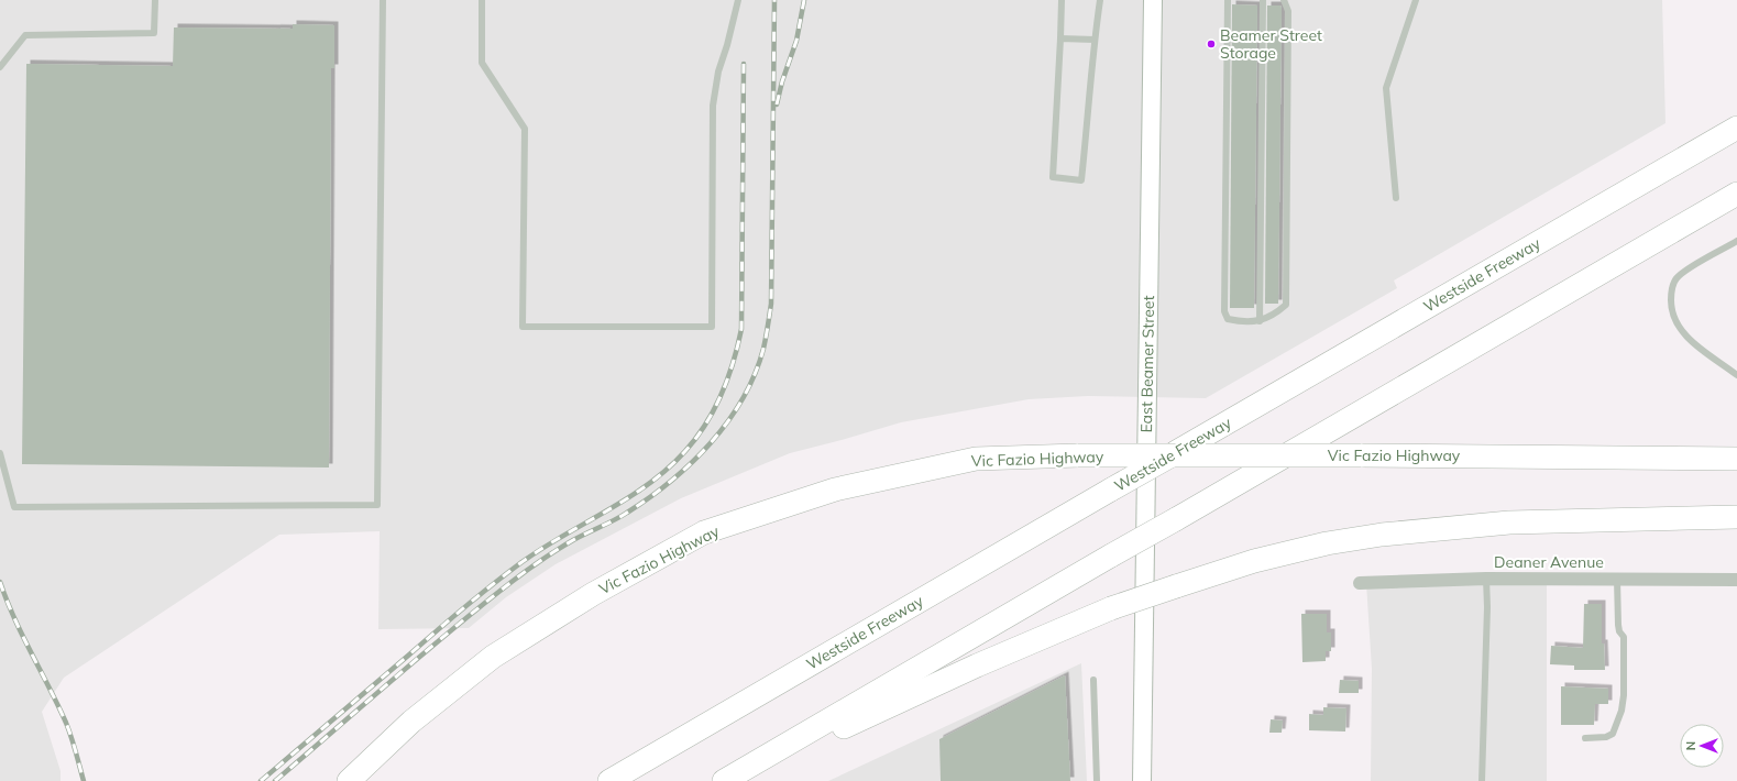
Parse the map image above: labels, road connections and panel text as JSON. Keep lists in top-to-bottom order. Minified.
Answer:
{"streets":{"highway":["Westside Freeway","Vic Fazio Highway"],"street":["East Beamer Street","Deaner Avenue"]},"places":["Beamer Street Storage"],"north":"left"}
